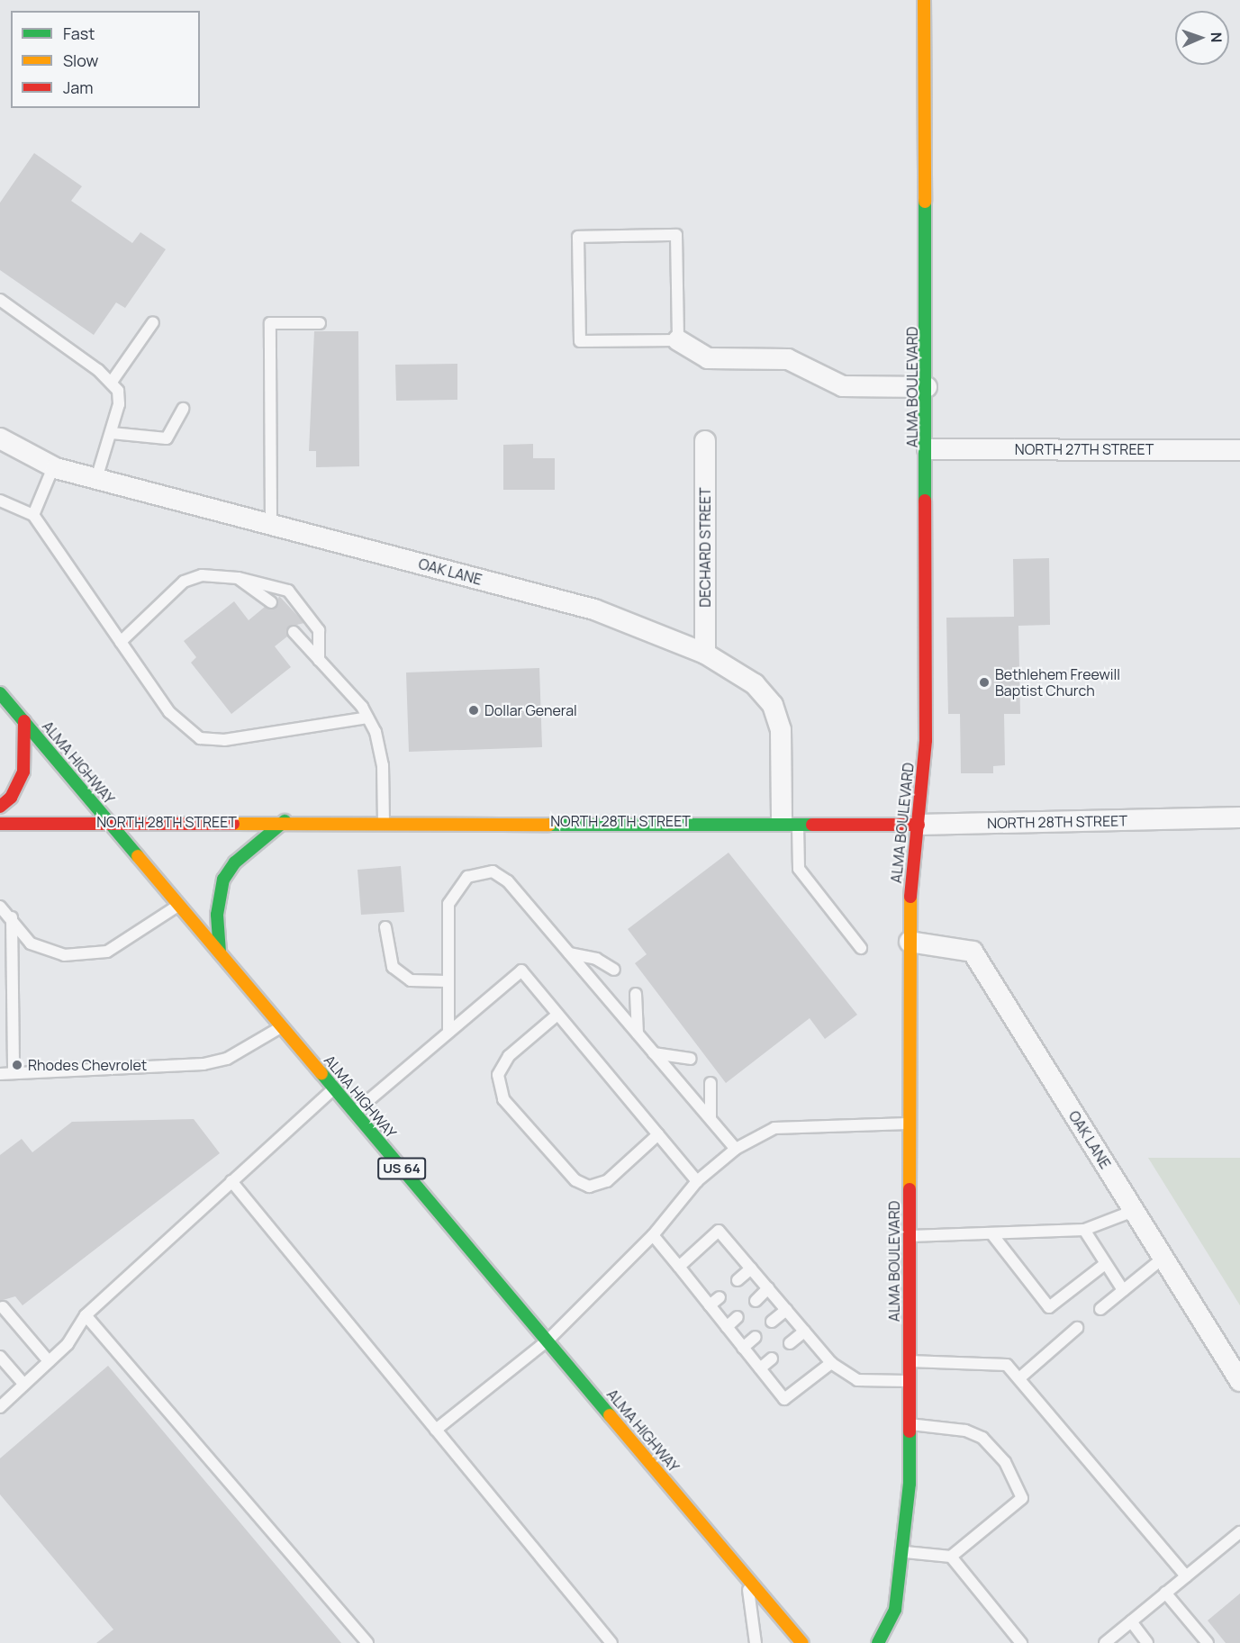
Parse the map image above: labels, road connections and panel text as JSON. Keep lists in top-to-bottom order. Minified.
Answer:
{"streets":{"street":["ALMA BOULEVARD","NORTH 27TH STREET","DECHARD STREET","OAK LANE","ALMA HIGHWAY","NORTH 28TH STREET","US 64"]},"crossings":[["ALMA BOULEVARD","NORTH 27TH STREET"],["ALMA BOULEVARD","OAK LANE"],["ALMA BOULEVARD","NORTH 28TH STREET"],["DECHARD STREET","OAK LANE"],["OAK LANE","NORTH 28TH STREET"],["ALMA HIGHWAY","NORTH 28TH STREET"]],"places":["Bethlehem Freewill Baptist Church","Dollar General","Rhodes Chevrolet"],"legend":["Fast","Slow","Jam"],"north":"right"}
